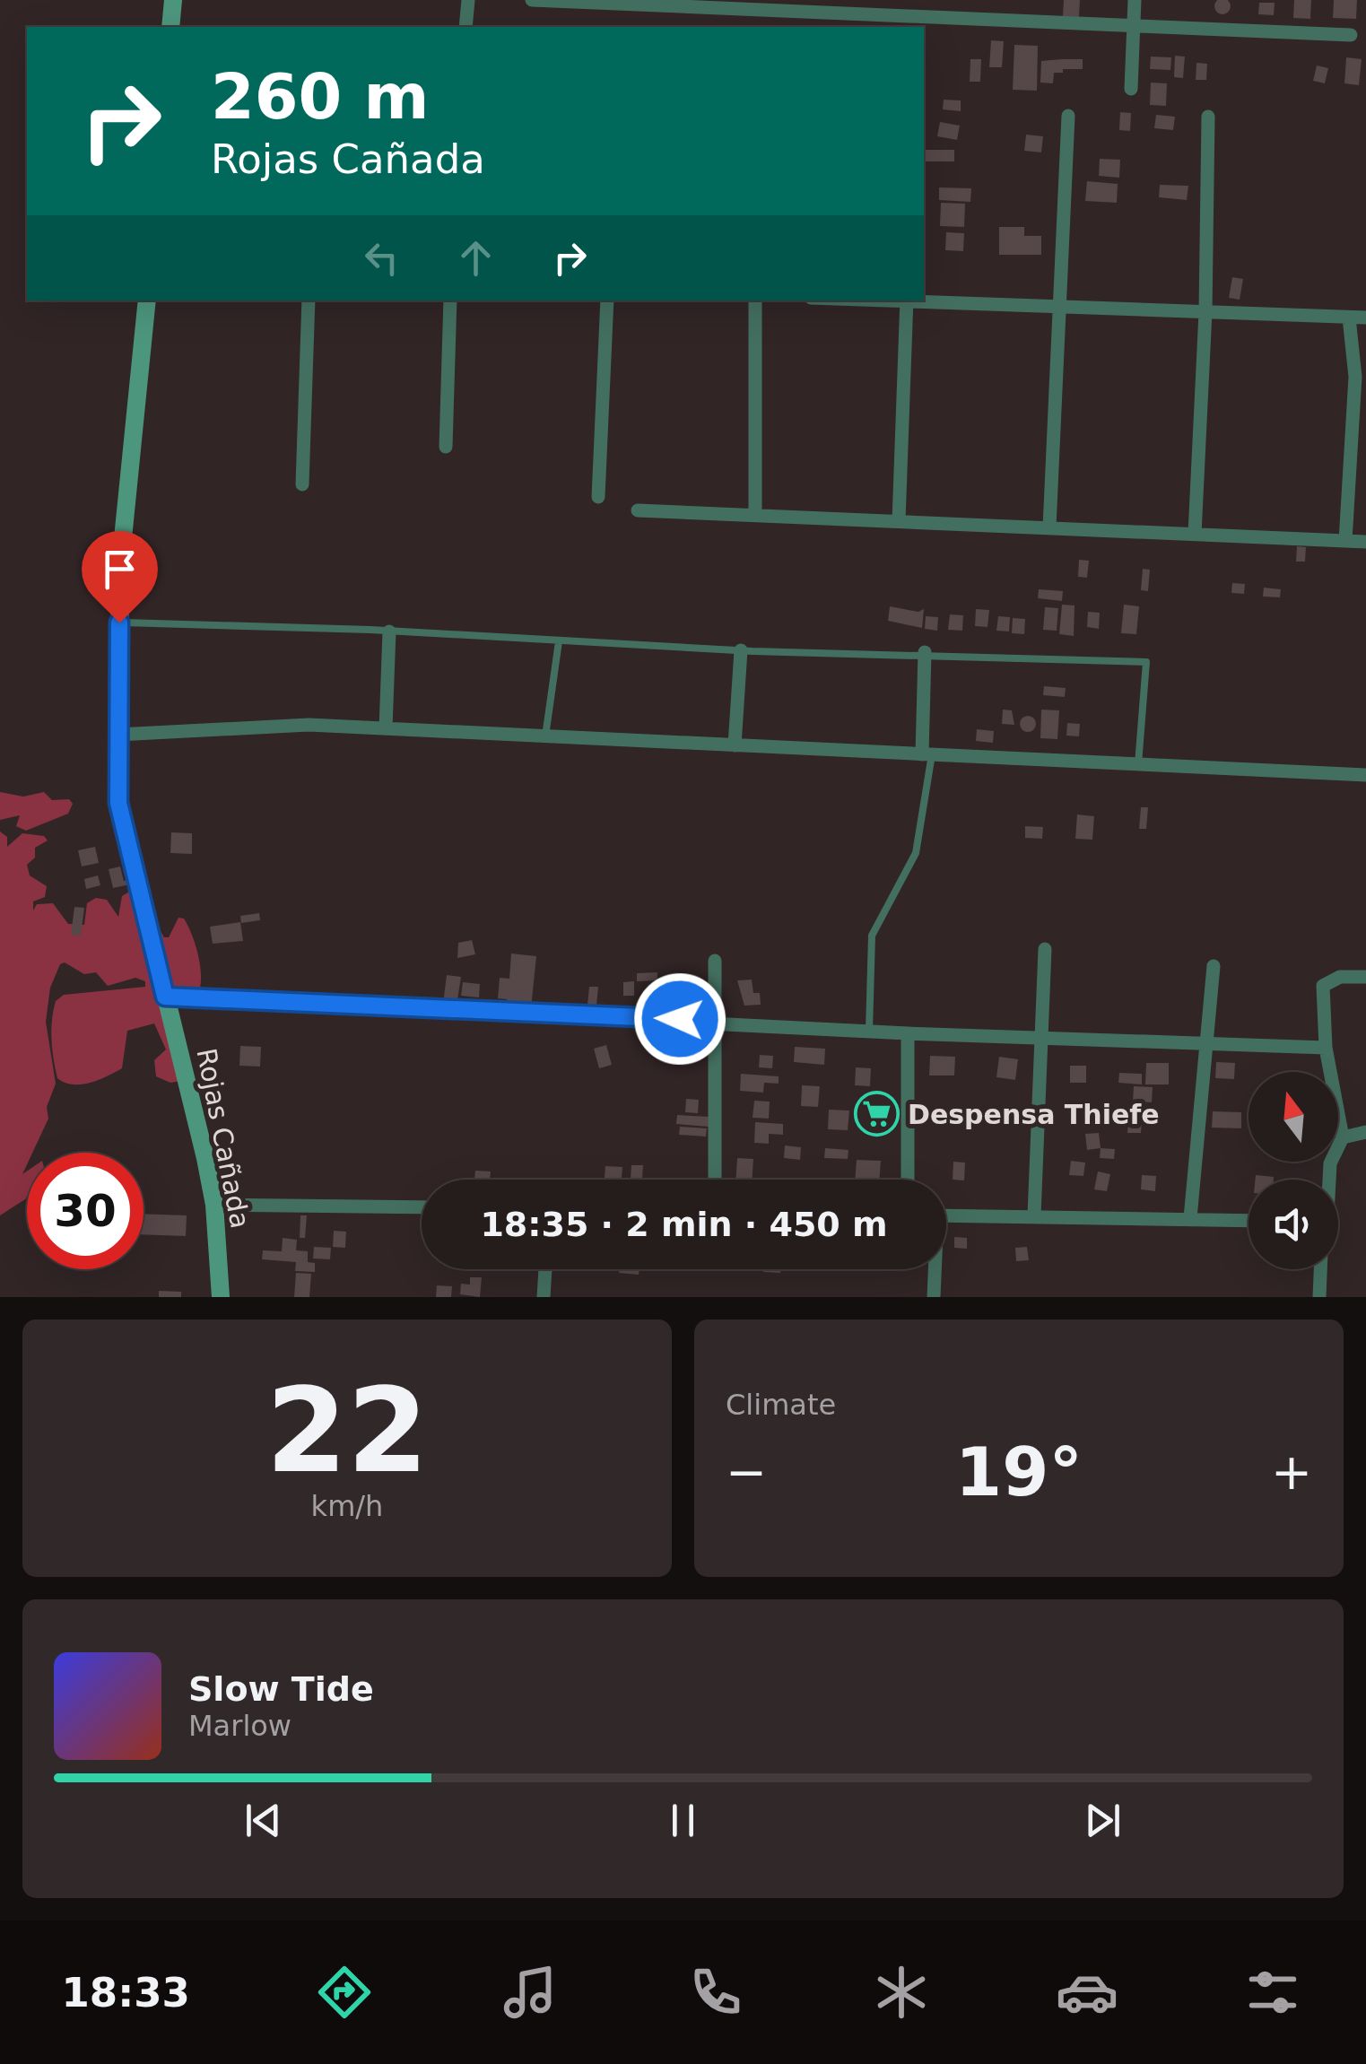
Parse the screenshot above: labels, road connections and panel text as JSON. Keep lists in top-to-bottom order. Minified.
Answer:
{"streets":{"main road":["Rojas Cañada"]},"places":{"supermarket":["Despensa Thiefe"]},"north":"top","page":{"turn":["260 m","Rojas Cañada"],"limit":"30","trip":"18:35 · 2 min · 450 m","tile":[["22","km/h"],"Climate"],"heat":["−","19°","+"],"song":["Slow Tide","Marlow"],"tabs":"18:33"}}
